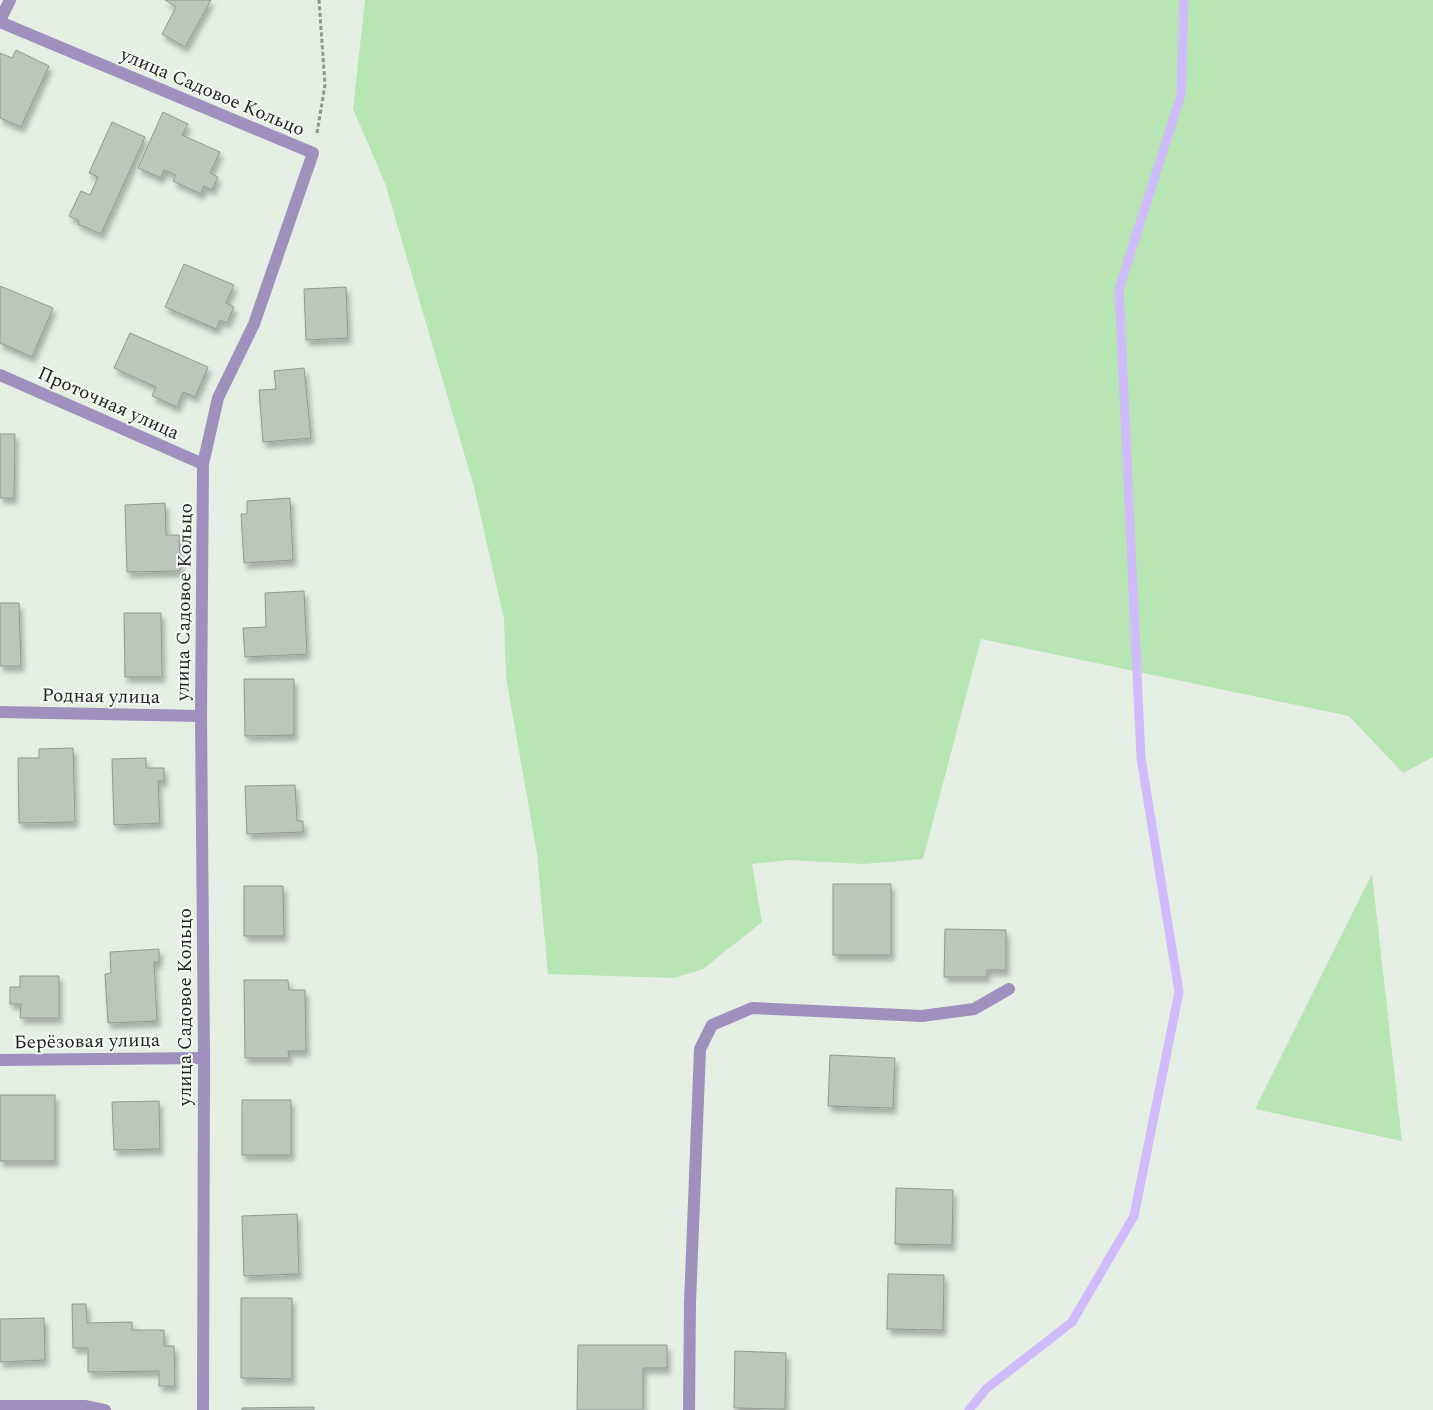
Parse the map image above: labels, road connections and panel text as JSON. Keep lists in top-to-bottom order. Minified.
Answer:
{"streets":{"street":["улица Садовое Кольцо","Проточная улица","Родная улица","Берёзовая улица"]},"crossings":[["улица Садовое Кольцо","Проточная улица"],["улица Садовое Кольцо","Родная улица"],["улица Садовое Кольцо","Берёзовая улица"]]}
